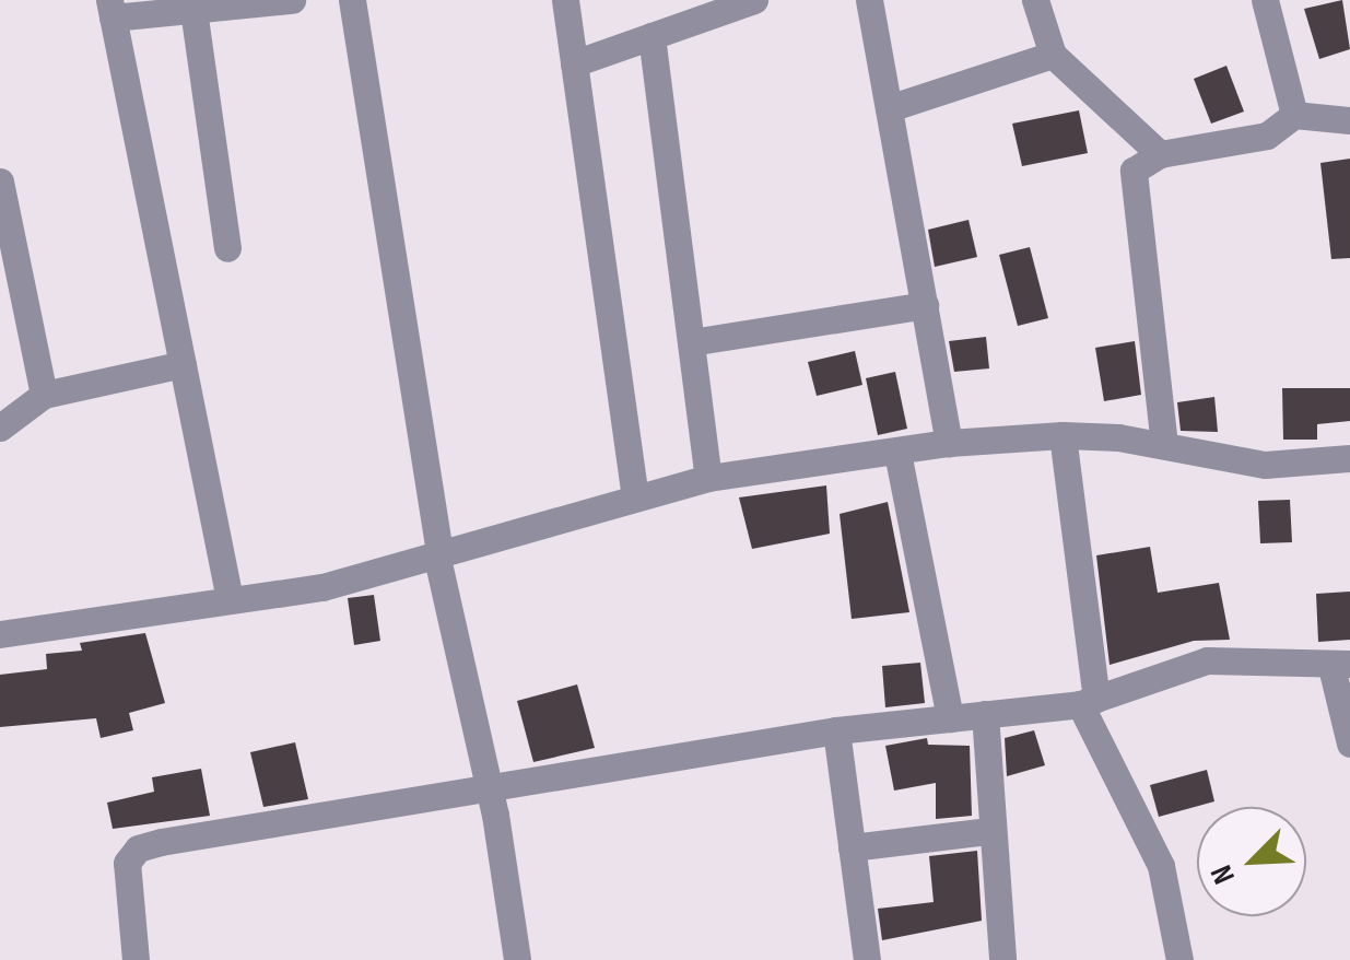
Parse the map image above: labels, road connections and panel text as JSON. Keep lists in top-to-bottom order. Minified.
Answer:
{"north":"bottom left"}
